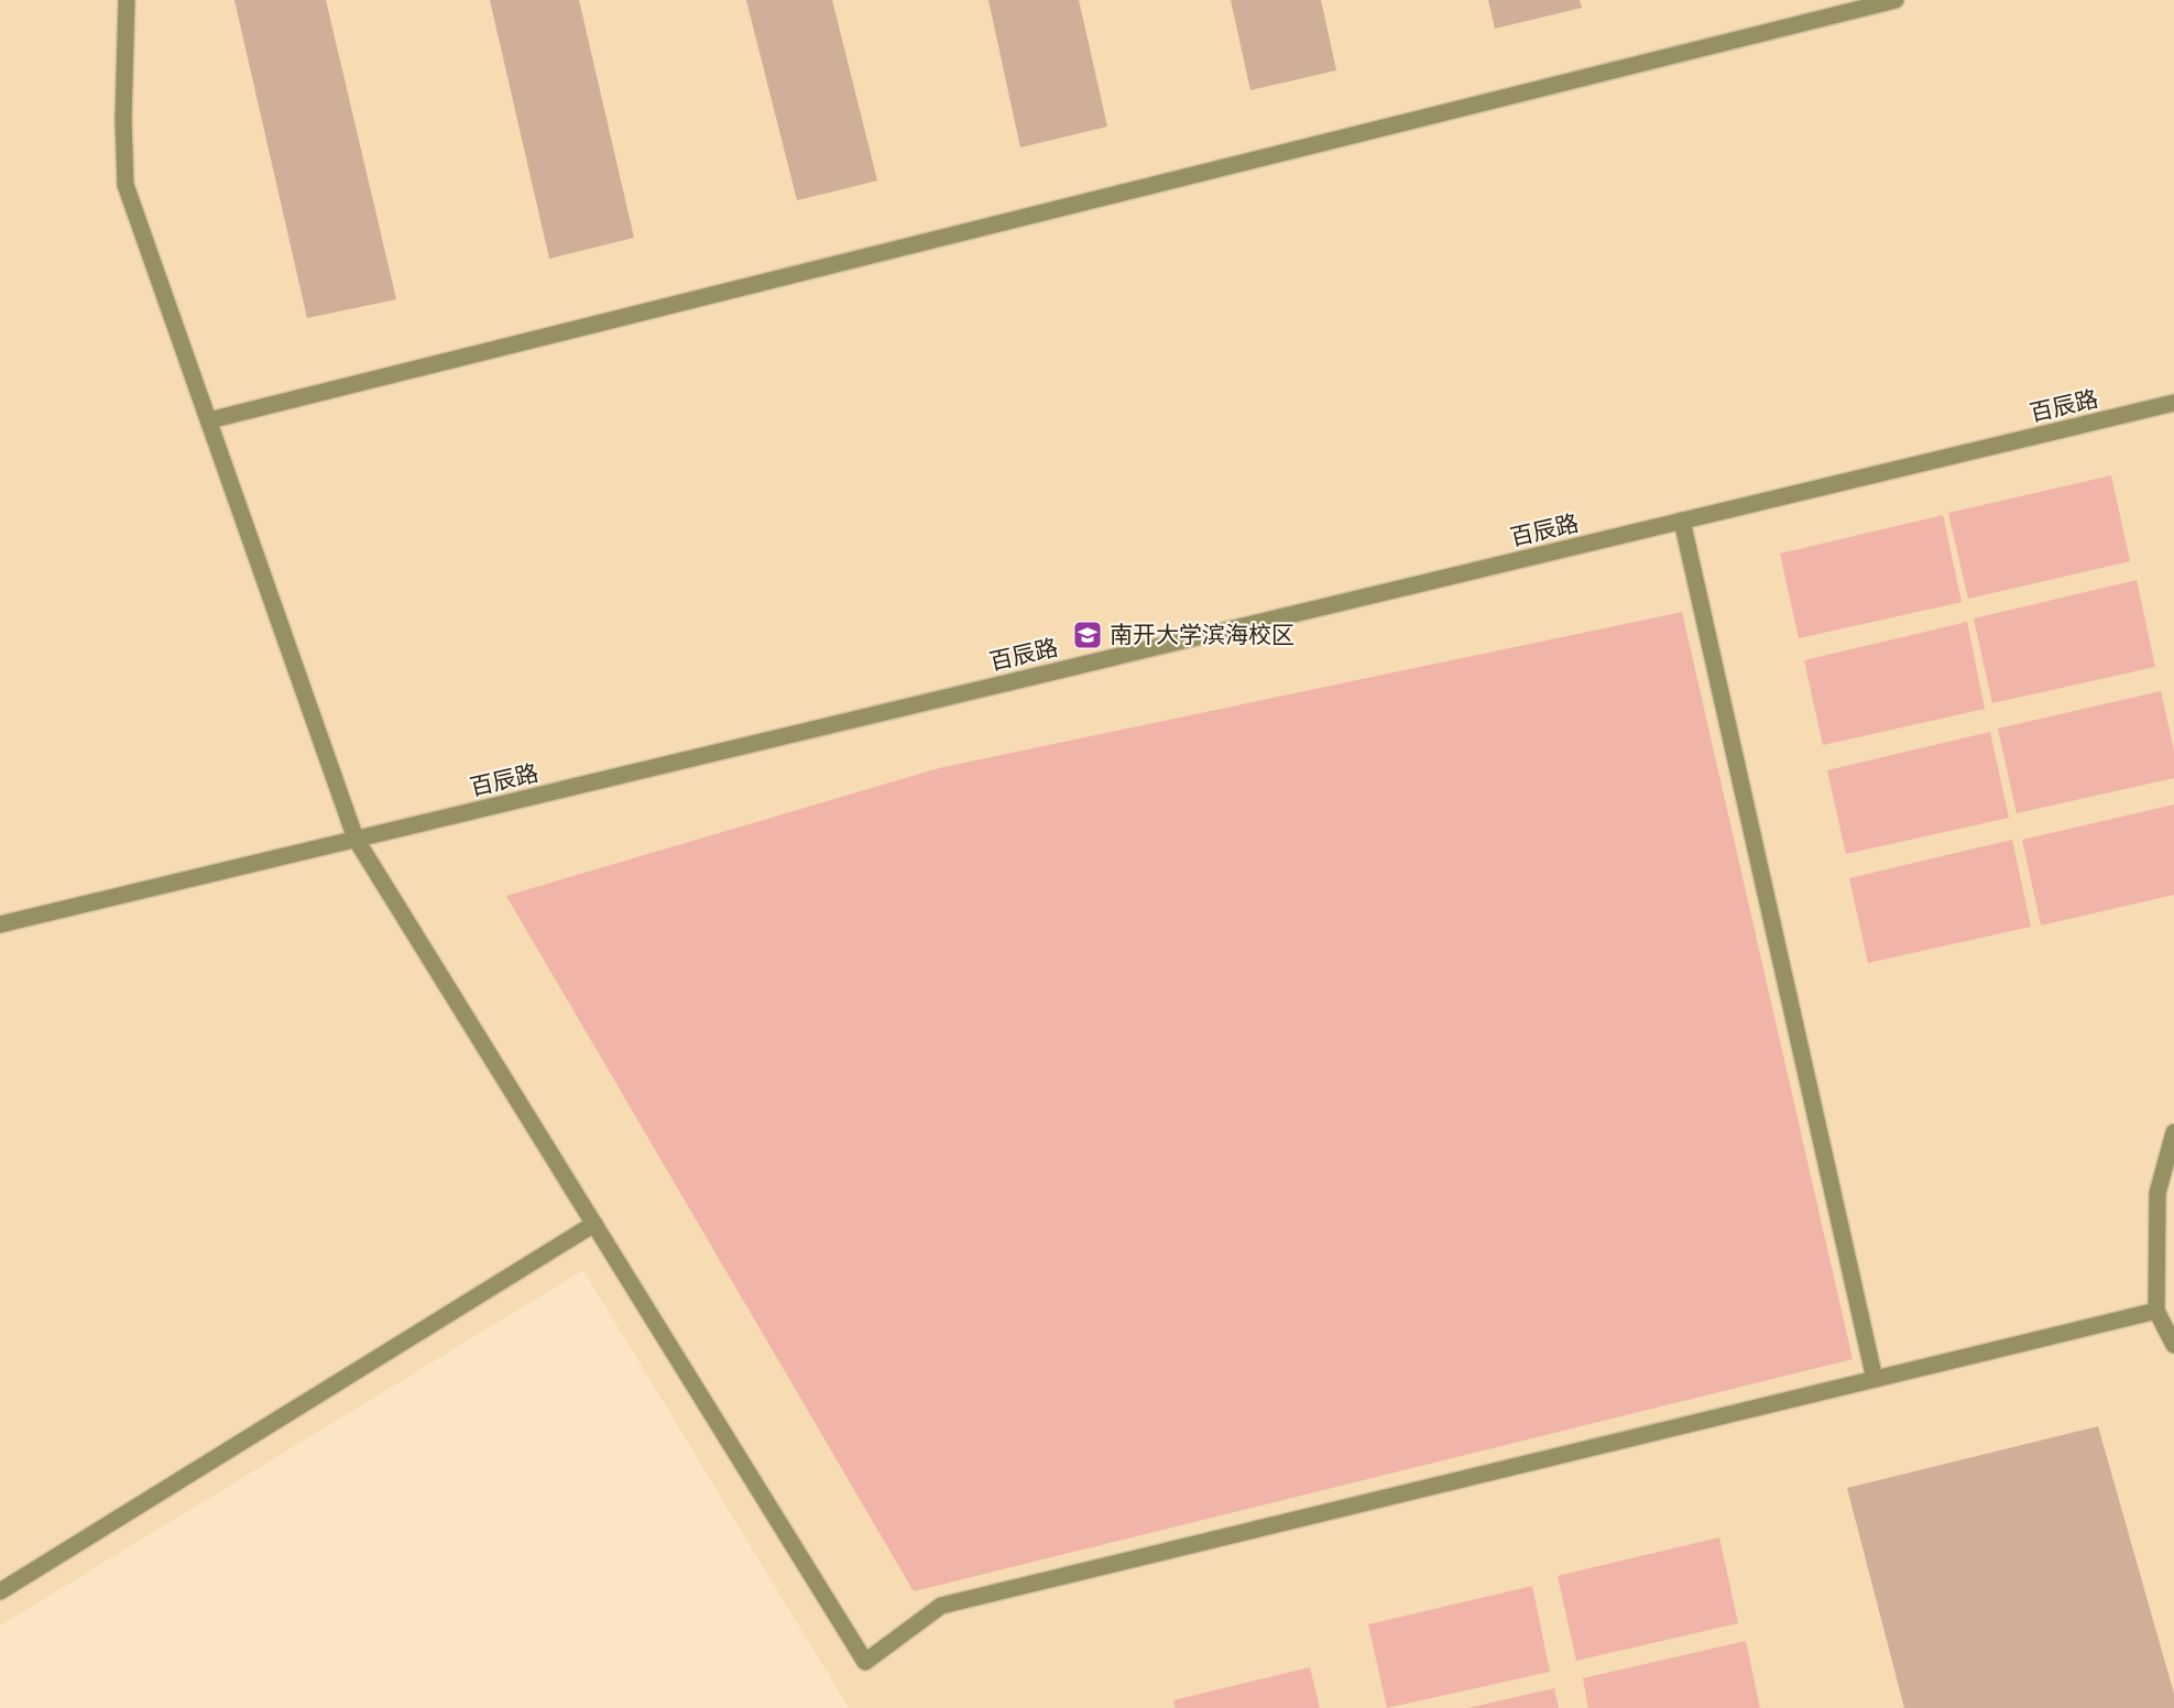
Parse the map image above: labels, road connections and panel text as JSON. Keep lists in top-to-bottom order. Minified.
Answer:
{"streets":{"street":["百辰路"]},"places":{"school or university":["南开大学滨海校区"]}}
